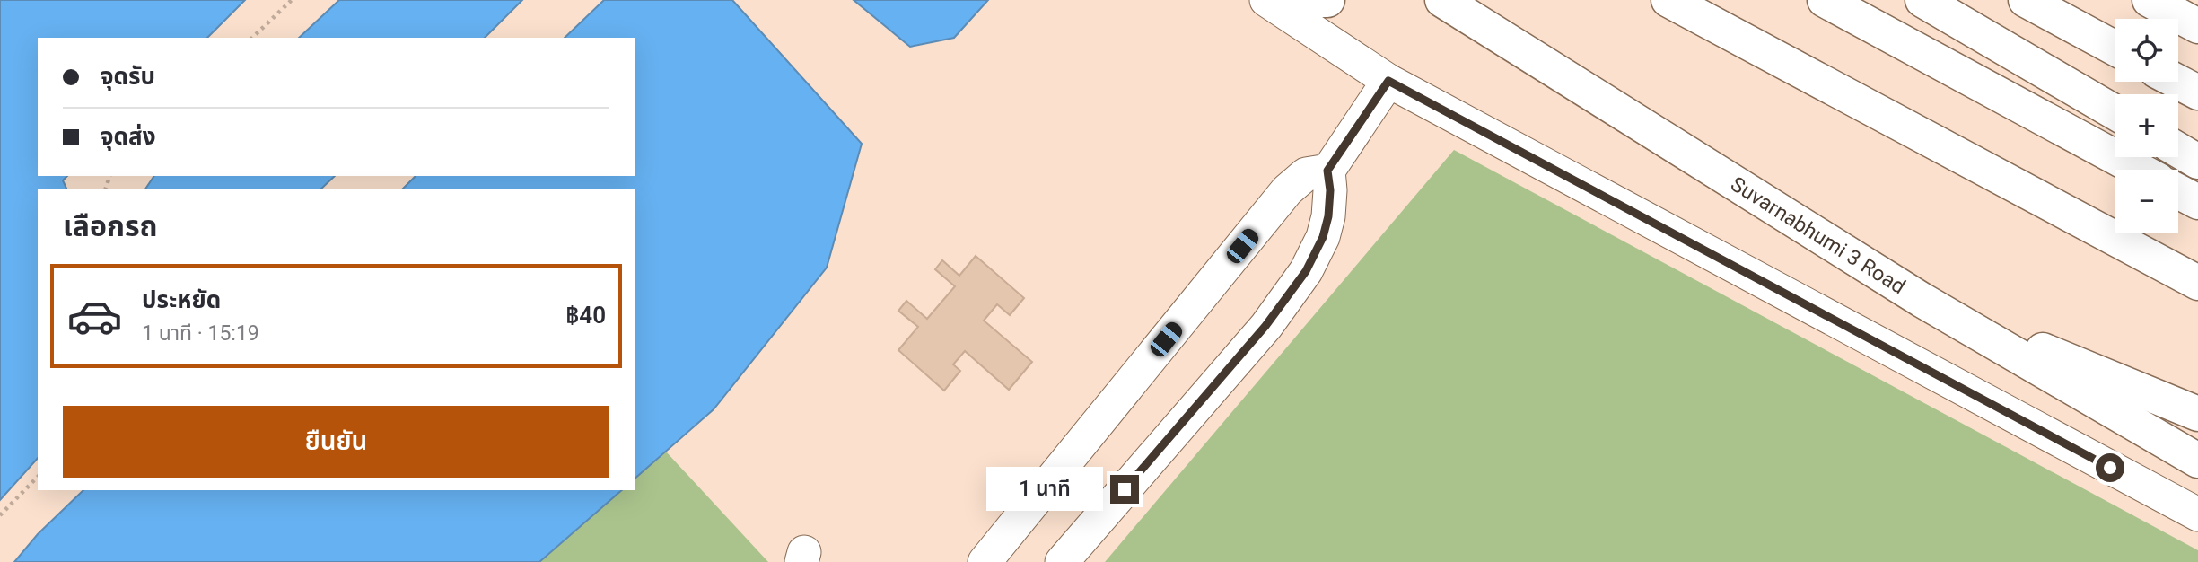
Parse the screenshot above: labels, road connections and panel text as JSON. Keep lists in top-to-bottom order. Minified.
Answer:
{"streets":{"main road":["Suvarnabhumi 3 Road"]},"page":{"map_buttons":["+","−"],"banner":["จุดรับ","จุดส่ง"],"heading":"เลือกรถ","list":[{"name":"ประหยัด","note":"1 นาที · 15:19","value":"฿40"}],"buttons":"ยืนยัน","bubble":"1 นาที"}}
